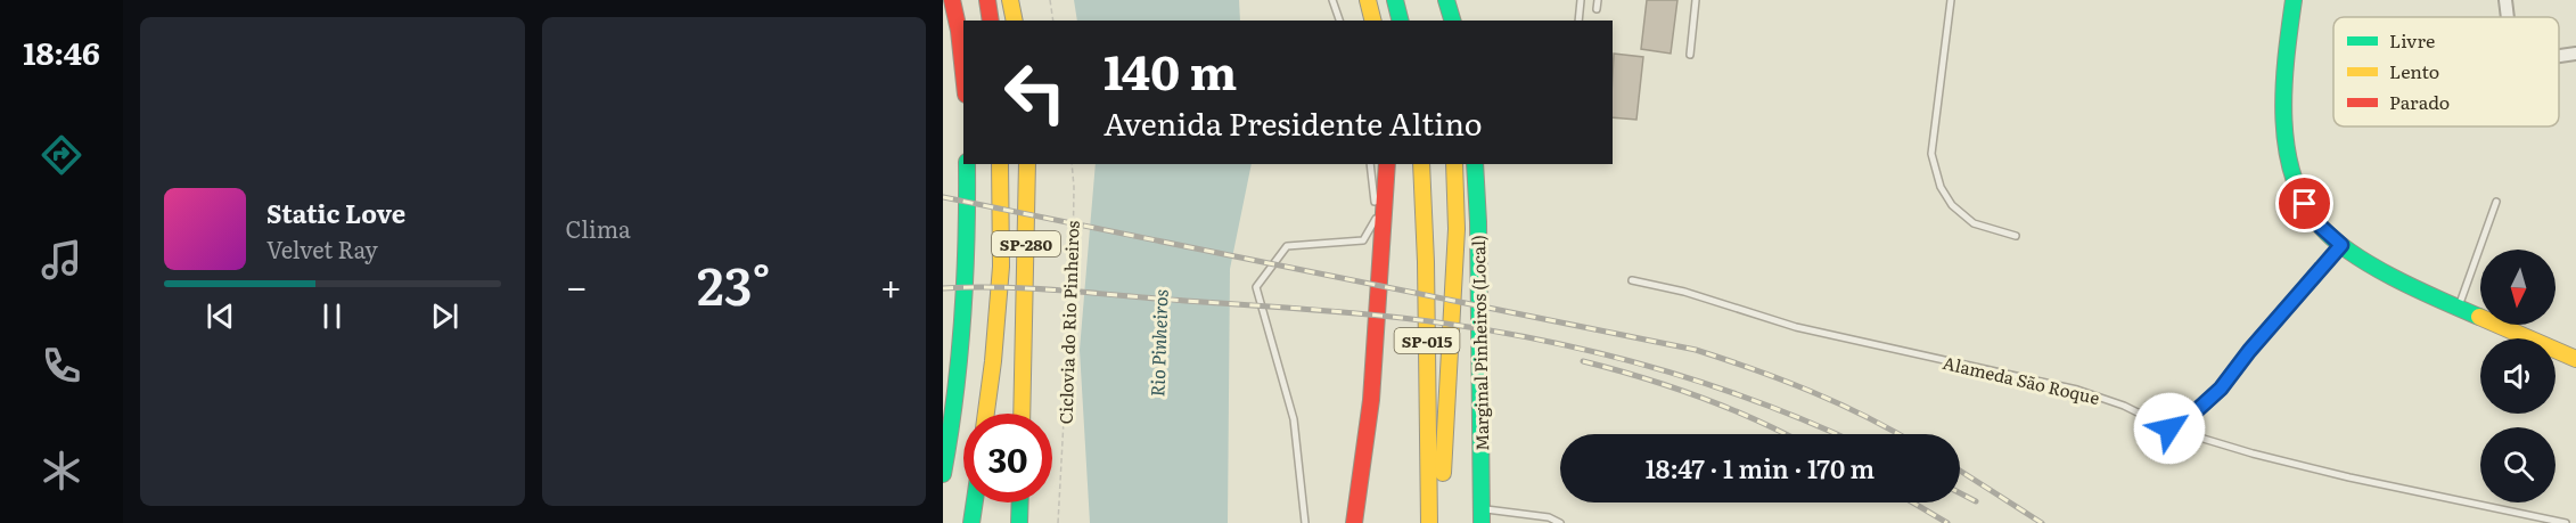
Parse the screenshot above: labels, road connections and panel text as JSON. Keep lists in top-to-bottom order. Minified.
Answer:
{"streets":{"main road":["SP-280","SP-015","Marginal Pinheiros (Local)"],"lane":["Alameda São Roque"],"path":["Ciclovia do Rio Pinheiros"]},"water":["Rio Pinheiros"],"legend":["Livre","Lento","Parado"],"north":"bottom","page":{"tabs":"18:46","tile":"Clima","turn":["140 m","Avenida Presidente Altino"],"song":["Static Love","Velvet Ray"],"heat":["−","23°","+"],"limit":"30","trip":"18:47 · 1 min · 170 m"}}
